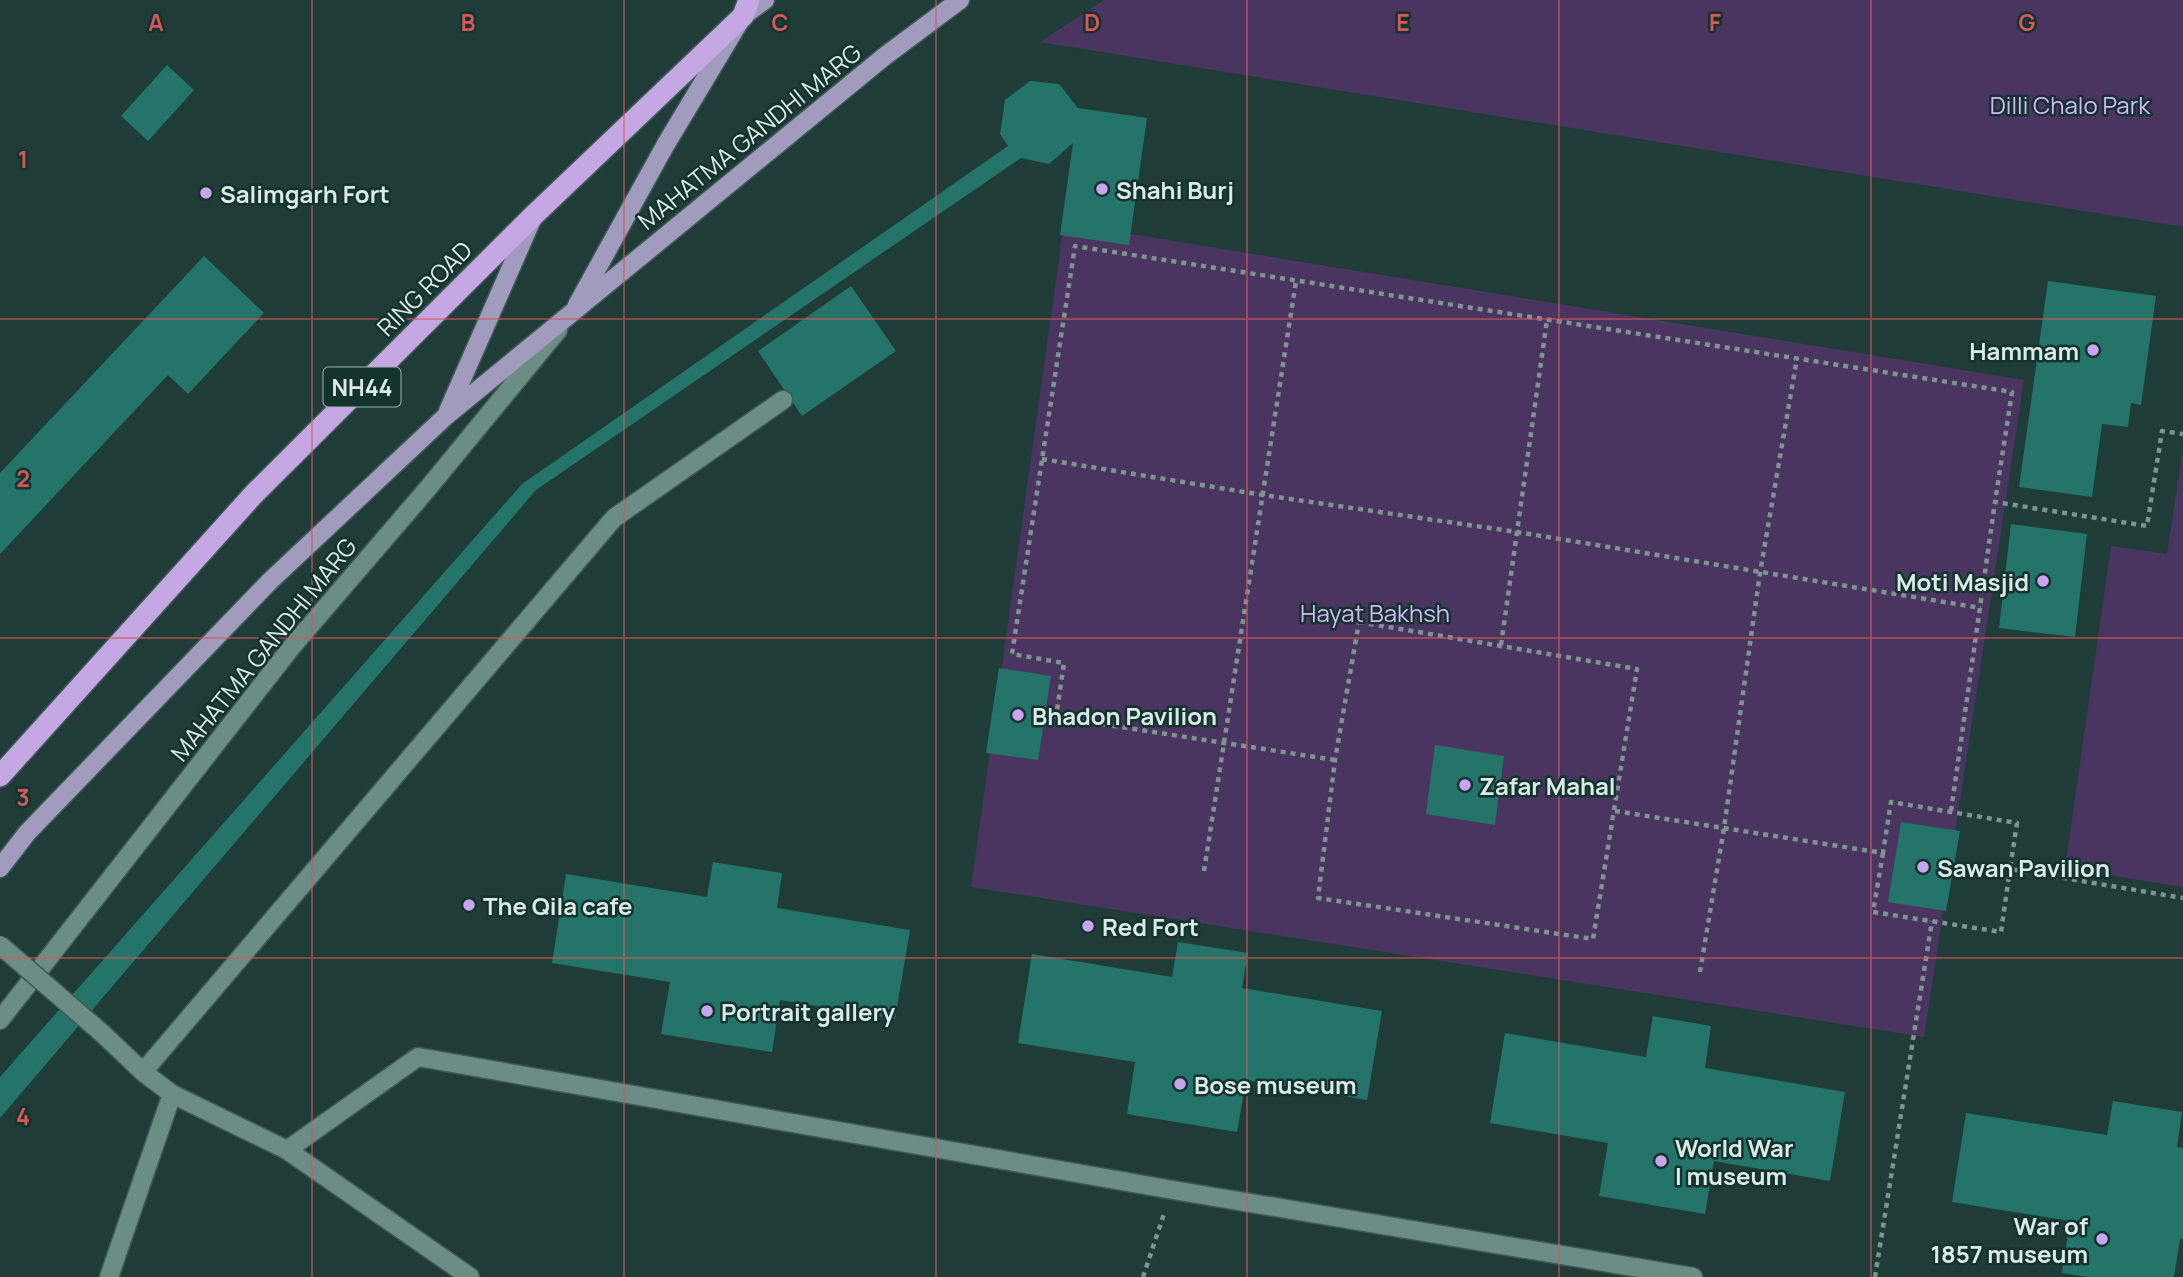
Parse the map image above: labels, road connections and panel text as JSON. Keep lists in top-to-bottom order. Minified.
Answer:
{"streets":{"highway":["RING ROAD","NH44"],"main road":["MAHATMA GANDHI MARG"]},"parks":["Dilli Chalo Park","Hayat Bakhsh"],"places":["Shahi Burj","Salimgarh Fort","Hammam","Moti Masjid","Bhadon Pavilion","Zafar Mahal","Sawan Pavilion","The Qila cafe","Red Fort","Portrait gallery","Bose museum","World War I museum","War of 1857 museum"],"grid":{"columns":["A","B","C","D","E","F","G"],"rows":["1","2","3","4"]}}
